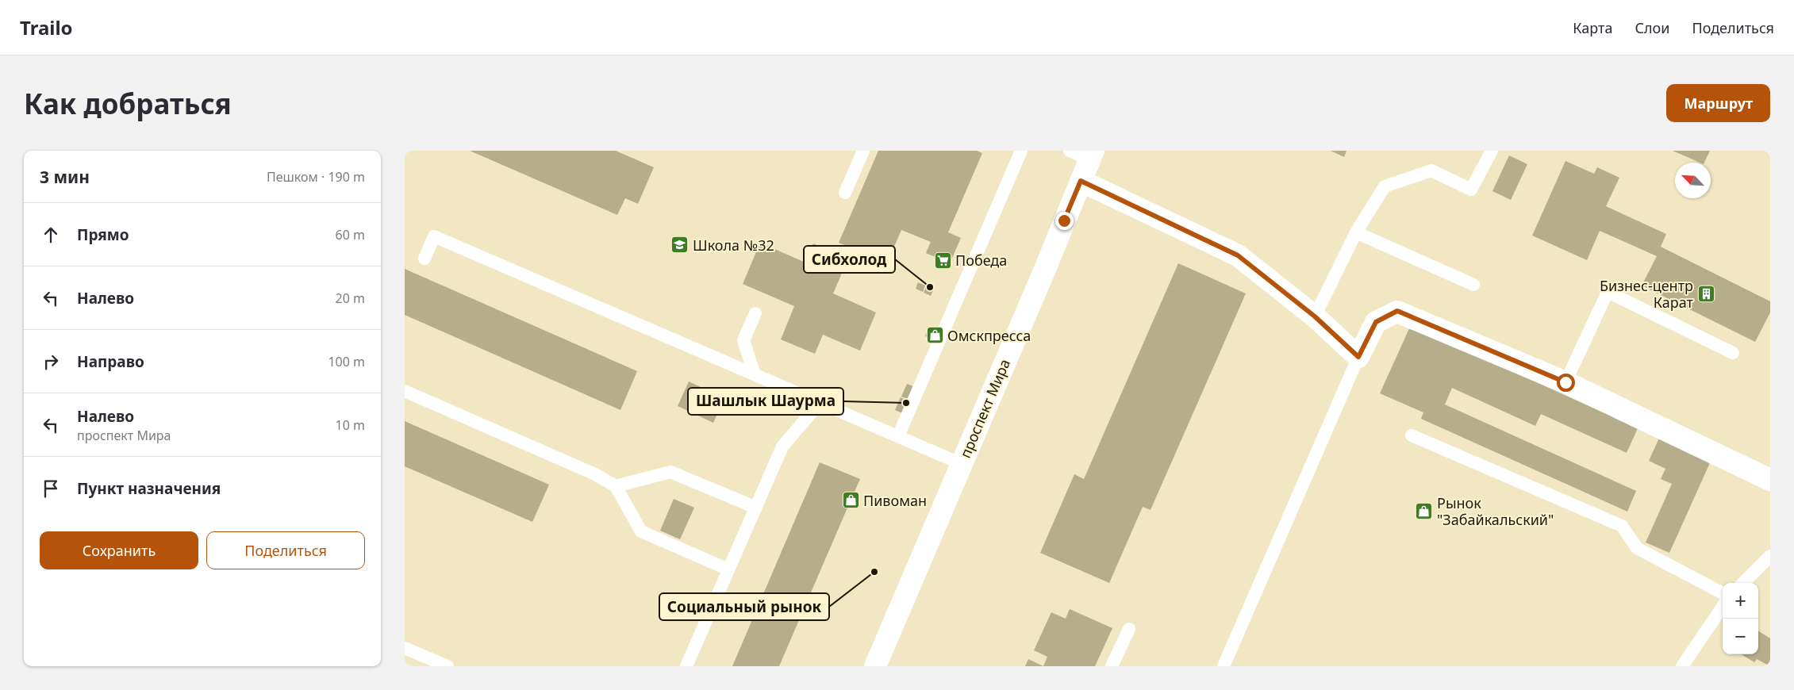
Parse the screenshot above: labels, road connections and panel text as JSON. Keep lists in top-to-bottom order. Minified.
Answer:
{"streets":{"street":["проспект Мира"]},"places":{"school or university":["Школа №32"],"supermarket":["Победа"],"other":["Сибхолод","Шашлык Шаурма","Социальный рынок"],"building":["Бизнес-центр Карат"],"shop":["Омскпресса","Пивоман","Рынок \"Забайкальский\""]},"north":"top left","page":{"header":"Trailo","nav":["Карта","Слои","Поделиться"],"buttons":["Маршрут",["Сохранить","Поделиться"]],"title":"Как добраться","heading":["3 мин","Пешком · 190 m"],"list":[["Прямо","60 m"],["Налево","20 m"],["Направо","100 m"],["Налево","проспект Мира","10 m"],"Пункт назначения"],"map_buttons":["+","−"]}}
